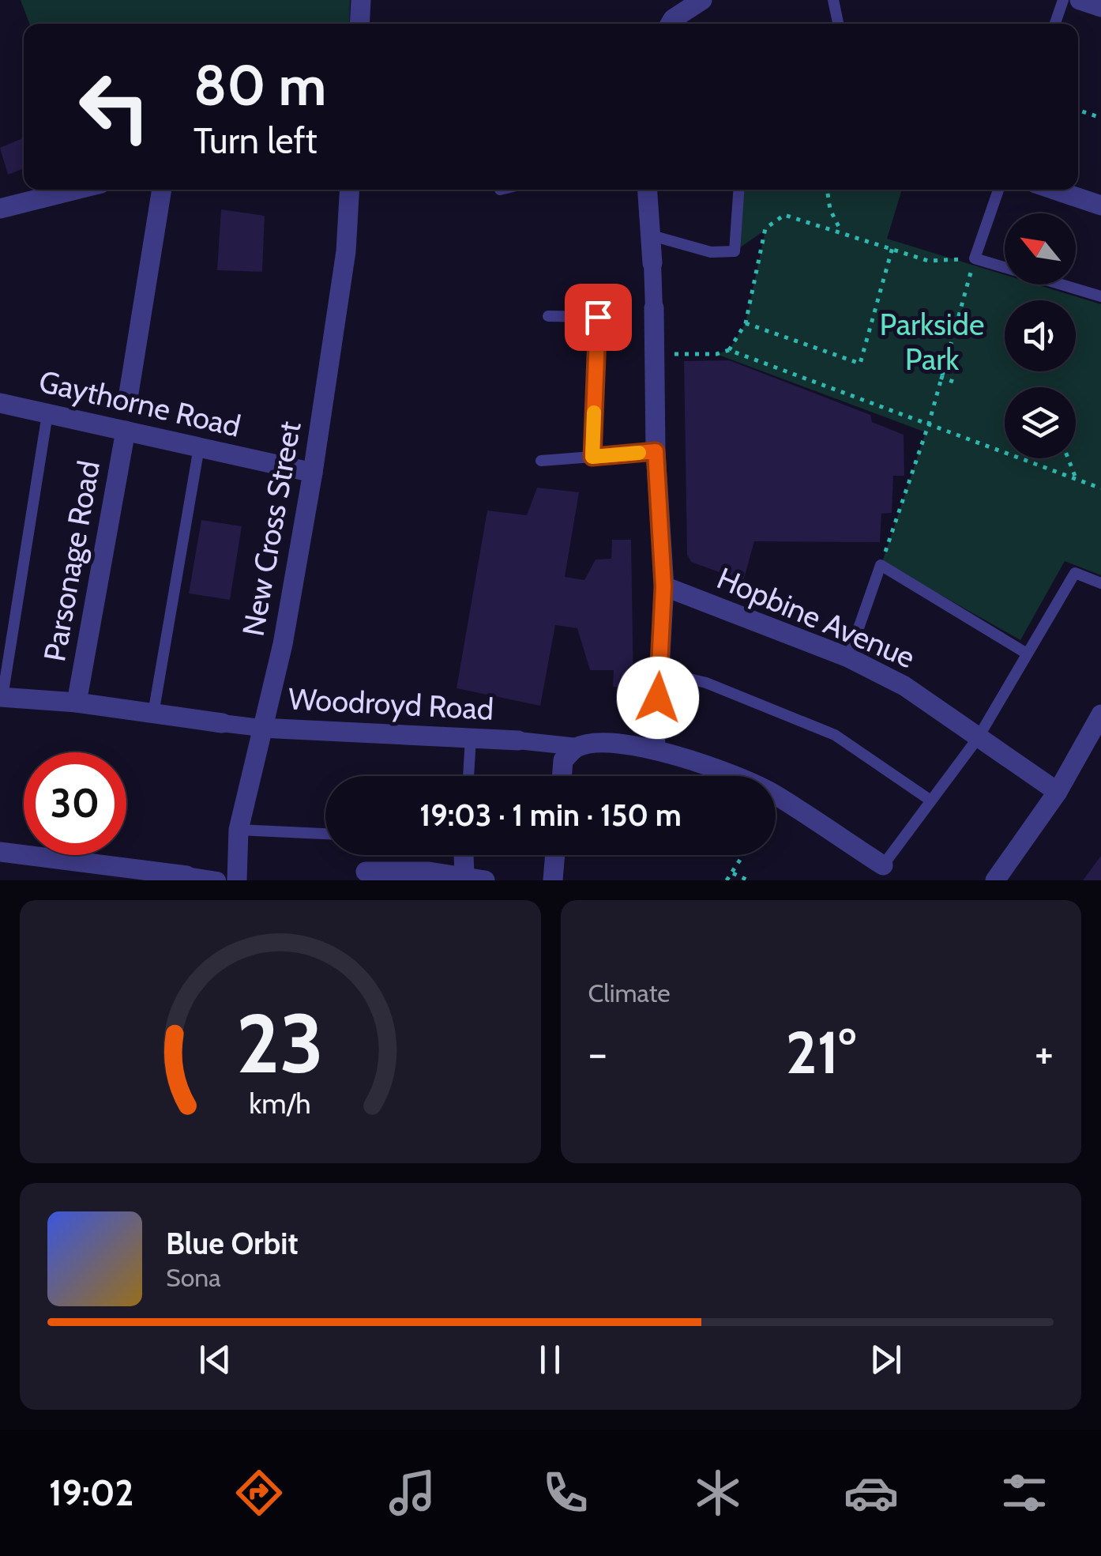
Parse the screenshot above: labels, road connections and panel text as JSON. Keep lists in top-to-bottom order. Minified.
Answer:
{"streets":{"street":["Gaythorne Road","New Cross Street","Parsonage Road","Hopbine Avenue","Woodroyd Road"]},"crossings":[["Gaythorne Road","New Cross Street"],["Gaythorne Road","Parsonage Road"],["New Cross Street","Woodroyd Road"]],"parks":["Parkside Park"],"north":"top left","page":{"turn":["80 m","Turn left"],"limit":"30","trip":"19:03 · 1 min · 150 m","tile":"Climate","heat":["−","21°","+"],"song":["Blue Orbit","Sona"],"tabs":"19:02","gauge":["23","km/h"]}}
